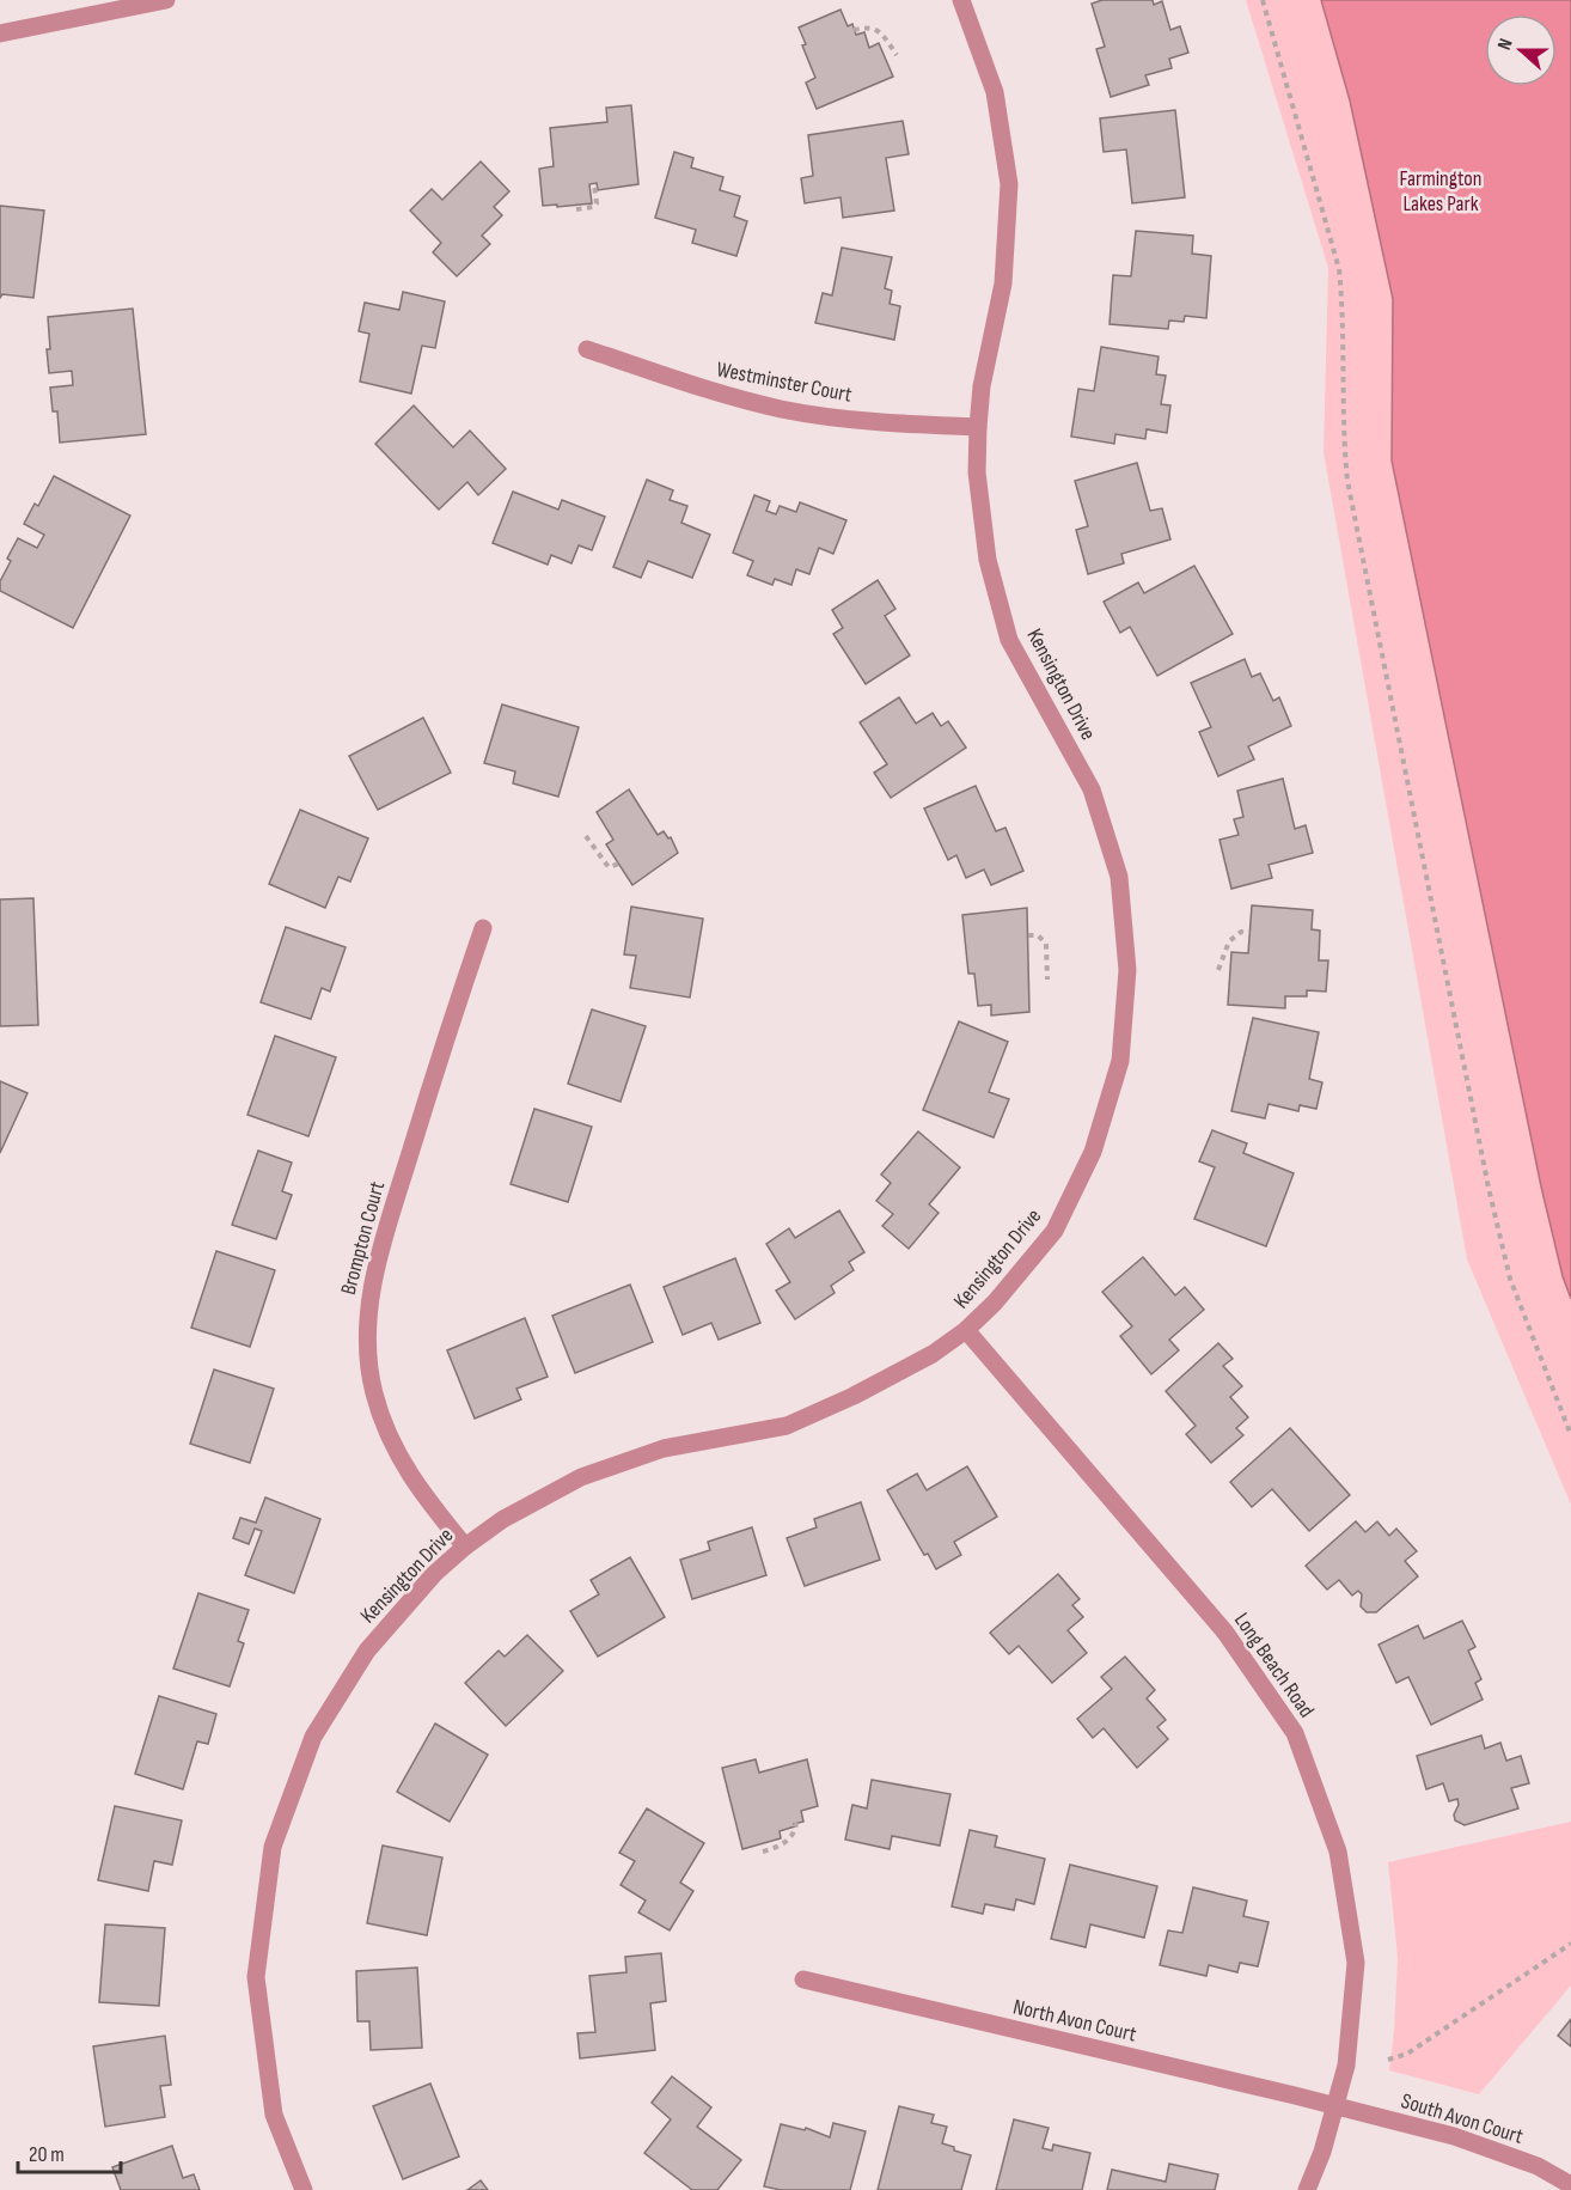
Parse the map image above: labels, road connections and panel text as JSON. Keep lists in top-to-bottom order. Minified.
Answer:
{"streets":{"street":["Westminster Court","Kensington Drive","Brompton Court","Long Beach Road","North Avon Court","South Avon Court"]},"crossings":[["Westminster Court","Kensington Drive"],["Kensington Drive","Brompton Court"],["Kensington Drive","Long Beach Road"],["Long Beach Road","North Avon Court"],["Long Beach Road","South Avon Court"],["North Avon Court","South Avon Court"]],"parks":["Farmington Lakes Park"],"scale_bar":"20 m","north":"left"}
